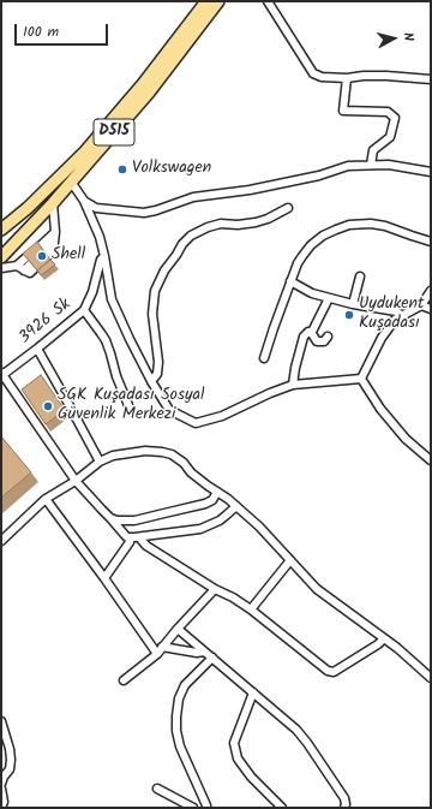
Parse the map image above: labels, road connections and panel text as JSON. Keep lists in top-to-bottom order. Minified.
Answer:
{"streets":{"highway":["D515"],"street":["3926 Sk"]},"places":["Volkswagen","Shell","Uydukent Kuşadası","SGK Kuşadası Sosyal Güvenlik Merkezi"],"scale_bar":"100 m","north":"right"}
